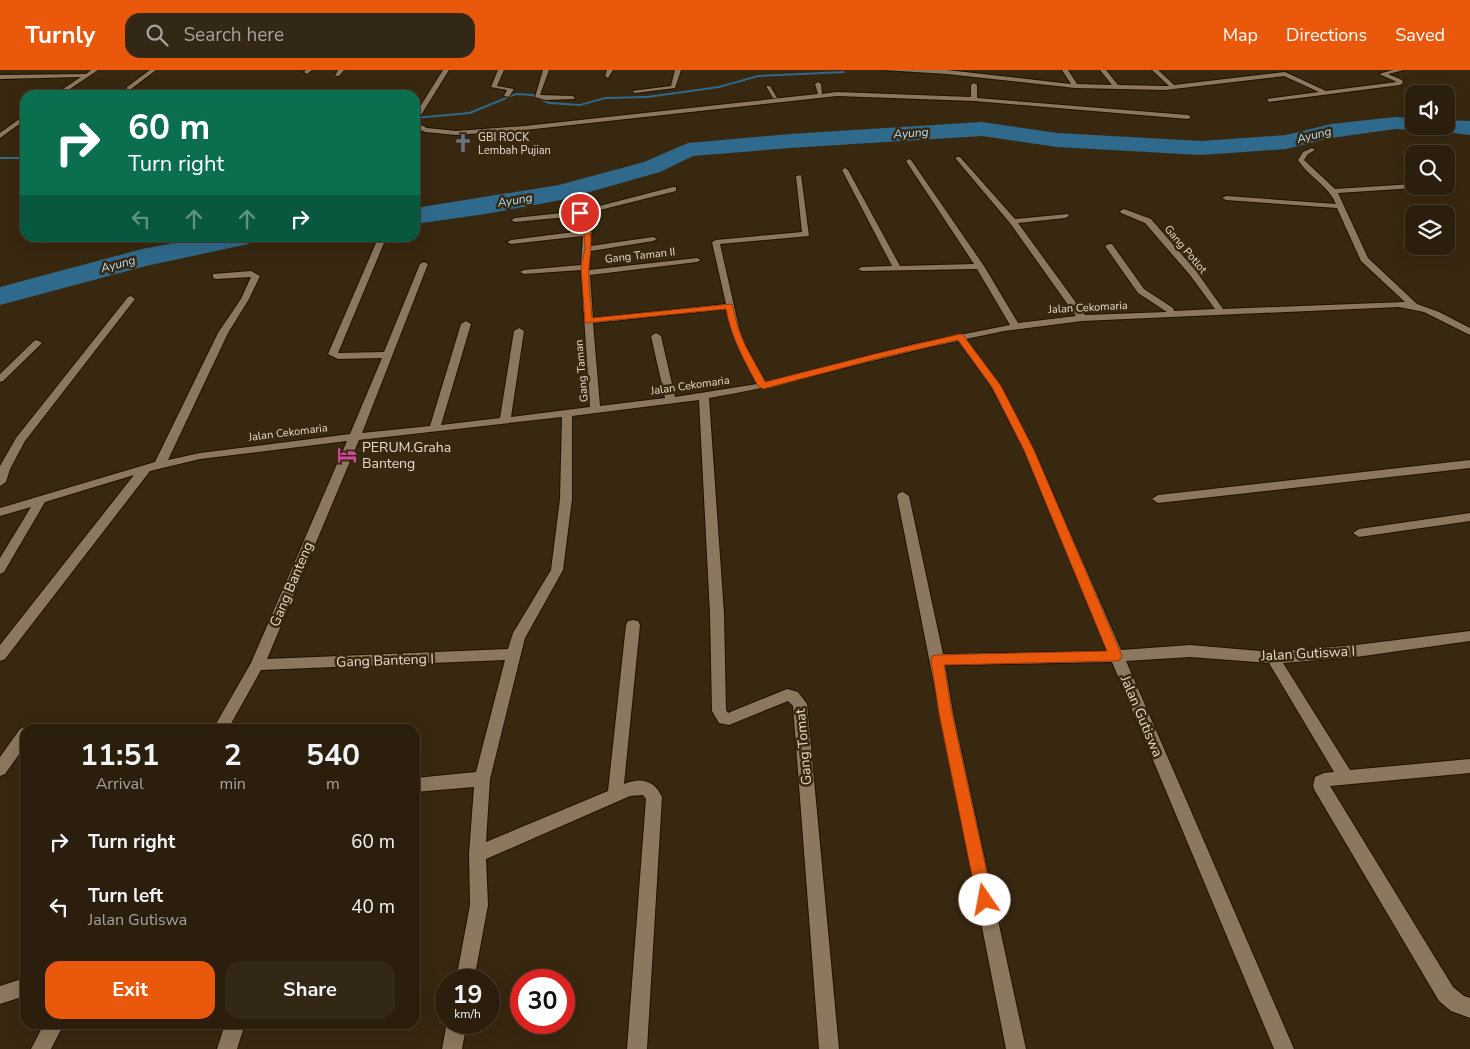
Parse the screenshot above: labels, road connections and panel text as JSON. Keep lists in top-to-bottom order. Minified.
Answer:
{"streets":{"street":["Gang Potlot","Gang Taman II","Jalan Cekomaria","Gang Taman","Gang Banteng","Jalan Gutiswa I","Gang Banteng I","Jalan Gutiswa","Gang Tomat"]},"crossings":[["Gang Potlot","Jalan Cekomaria"],["Gang Taman II","Gang Taman"],["Jalan Cekomaria","Gang Taman"],["Jalan Cekomaria","Gang Banteng"],["Jalan Cekomaria","Jalan Gutiswa"],["Jalan Cekomaria","Gang Tomat"],["Gang Banteng","Gang Banteng I"],["Jalan Gutiswa I","Jalan Gutiswa"]],"water":["Ayung"],"places":{"church":["GBI ROCK Lembah Pujian"],"hotel":["PERUM.Graha Banteng"]},"page":{"header":"Turnly","search":"Search here","nav":["Map","Directions","Saved"],"turn":["60 m","Turn right"],"eta":["11:51","Arrival","2","min","540","m"],"list":[{"name":"Turn right","value":"60 m"},{"name":"Turn left","note":"Jalan Gutiswa","value":"40 m"}],"buttons":["Exit","Share"],"speed":"19 km/h","limit":"30"}}
